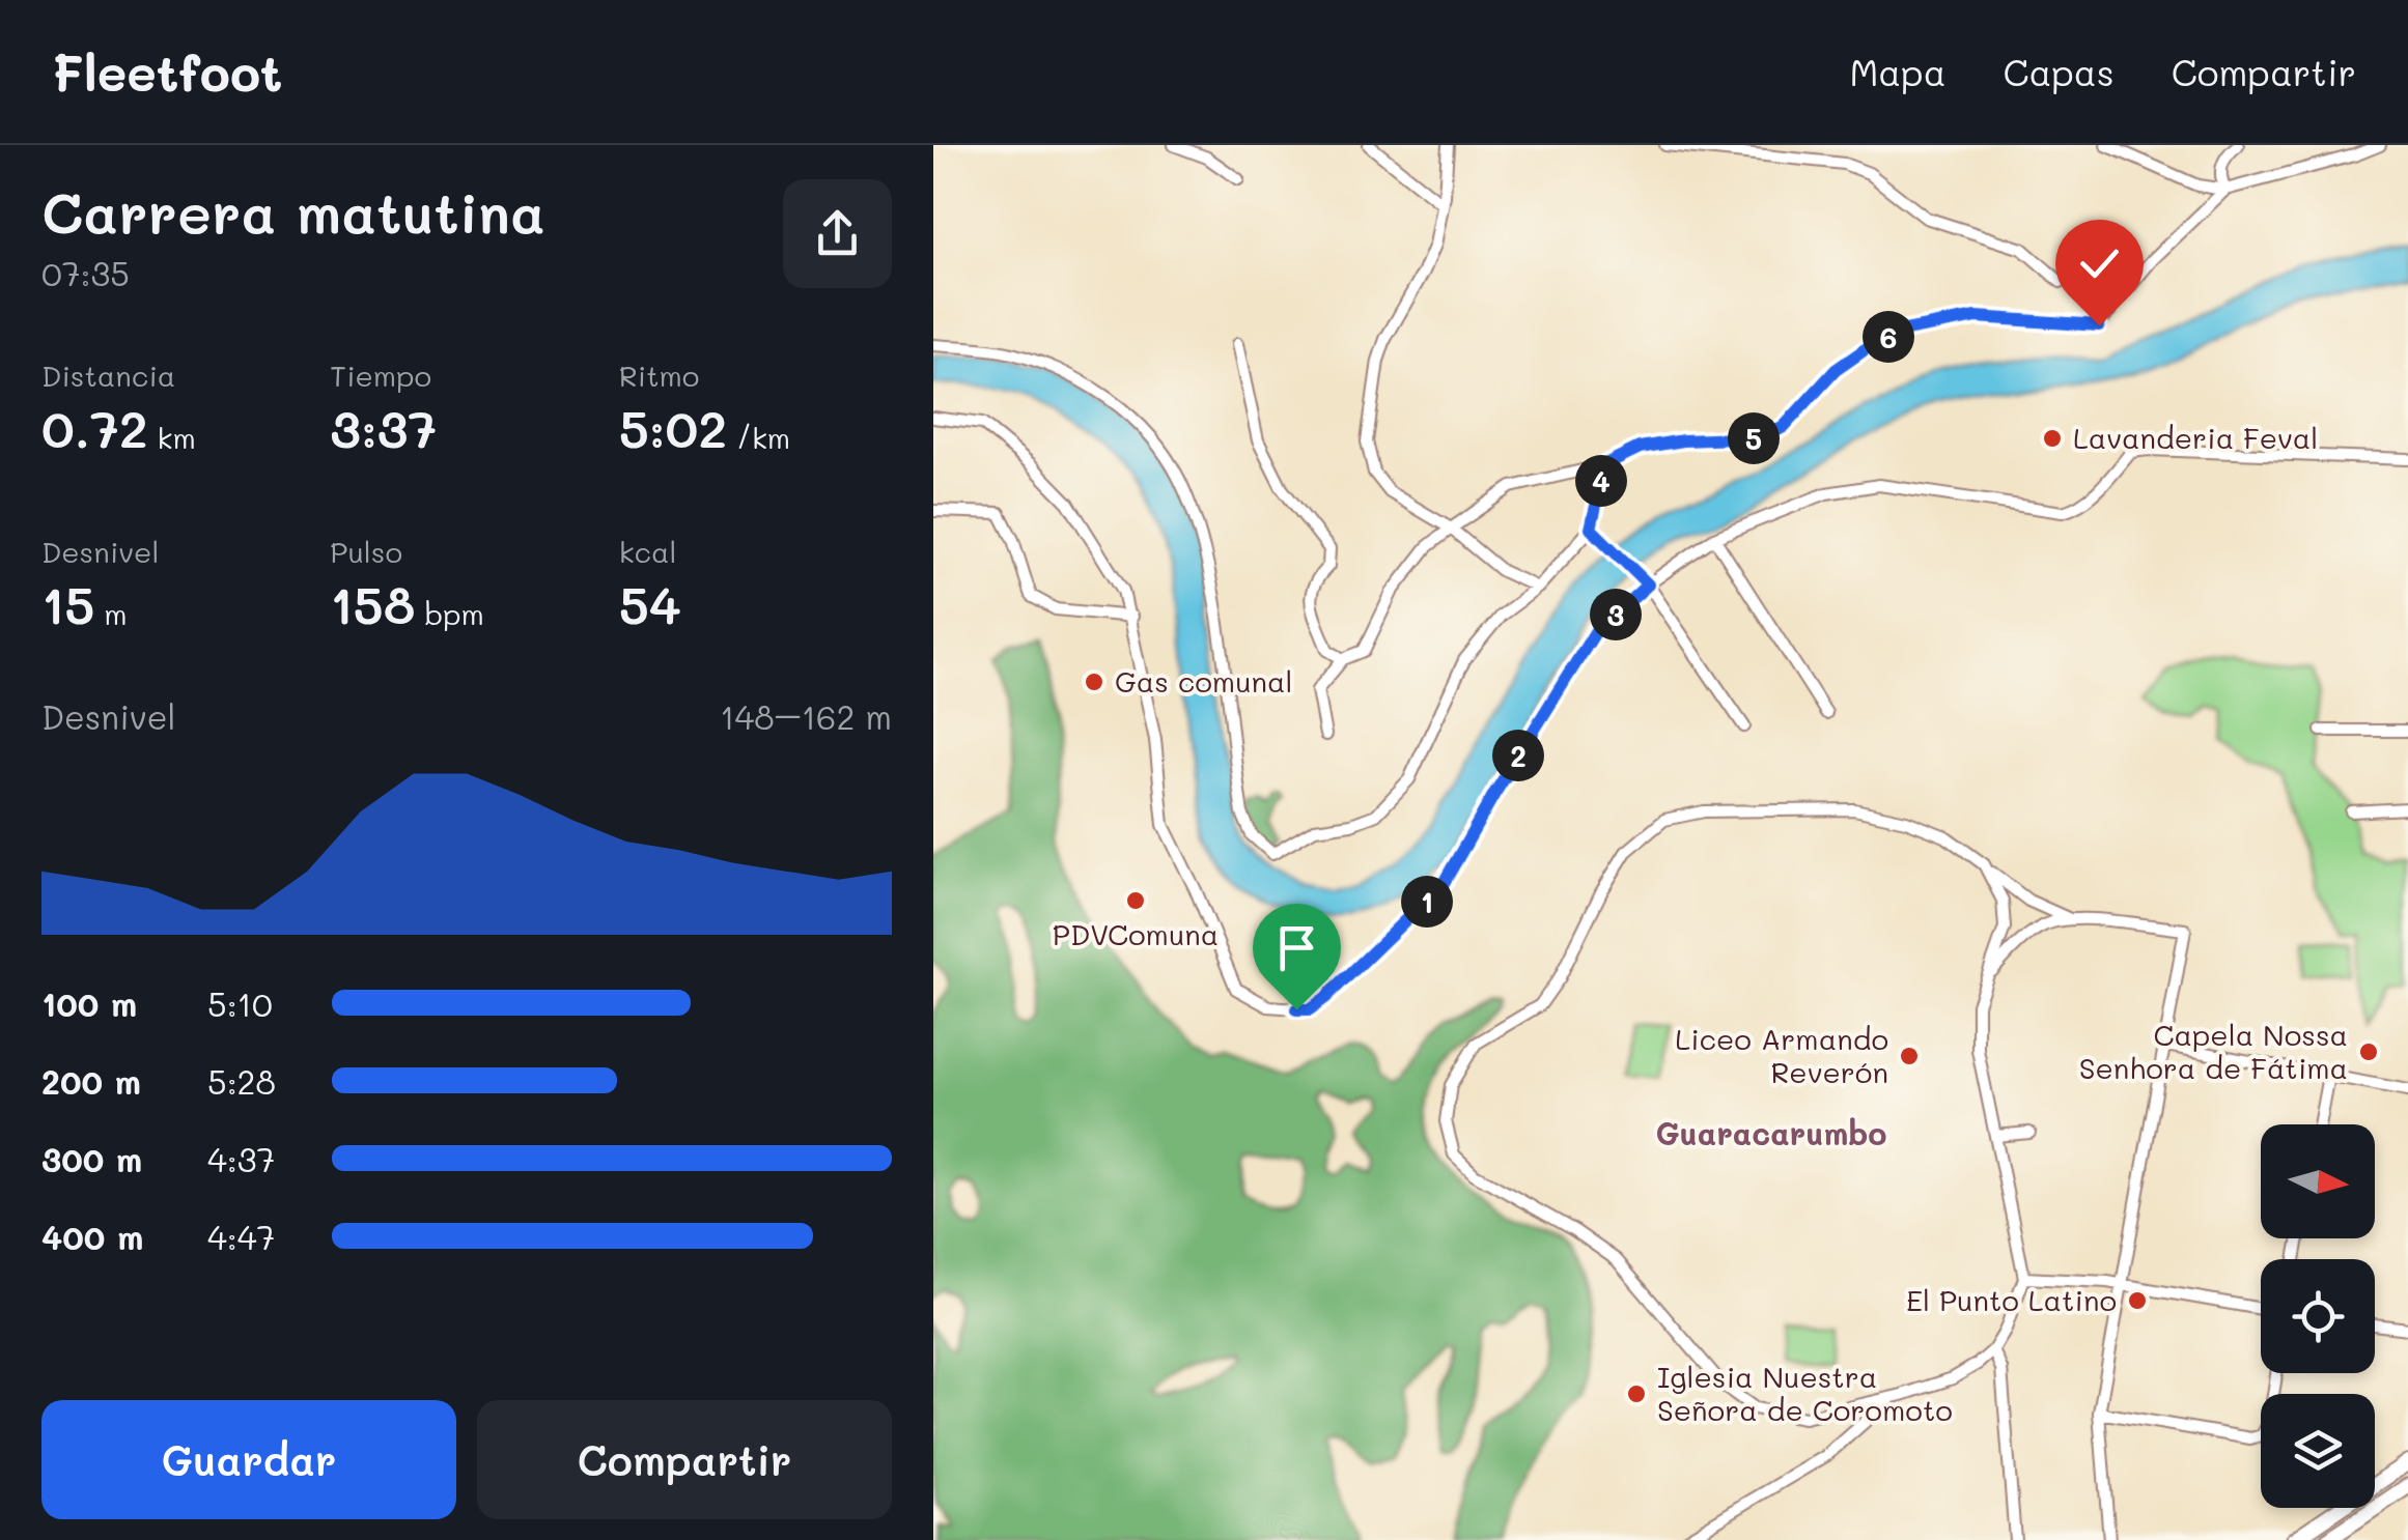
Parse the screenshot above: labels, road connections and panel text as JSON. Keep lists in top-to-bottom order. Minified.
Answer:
{"districts":["Guaracarumbo"],"places":["Lavanderia Feval","Gas comunal","PDVComuna","Capela Nossa Senhora de Fátima","Liceo Armando Reverón","El Punto Latino","Iglesia Nuestra Señora de Coromoto"],"north":"right","page":{"header":"Fleetfoot","nav":["Mapa","Capas","Compartir"],"heading":["Carrera matutina","07:35"],"pins":["6","5","4","3","2","1"],"stats":[["Distancia","0.72 km"],["Tiempo","3:37"],["Ritmo","5:02 /km"],["Desnivel","15 m"],["Pulso","158 bpm"],["kcal","54"]],"chart":["Desnivel","148–162 m"],"list":[{"name":"100 m","note":"5:10"},{"name":"200 m","note":"5:28"},{"name":"300 m","note":"4:37"},{"name":"400 m","note":"4:47"}],"buttons":["Guardar","Compartir"]}}
